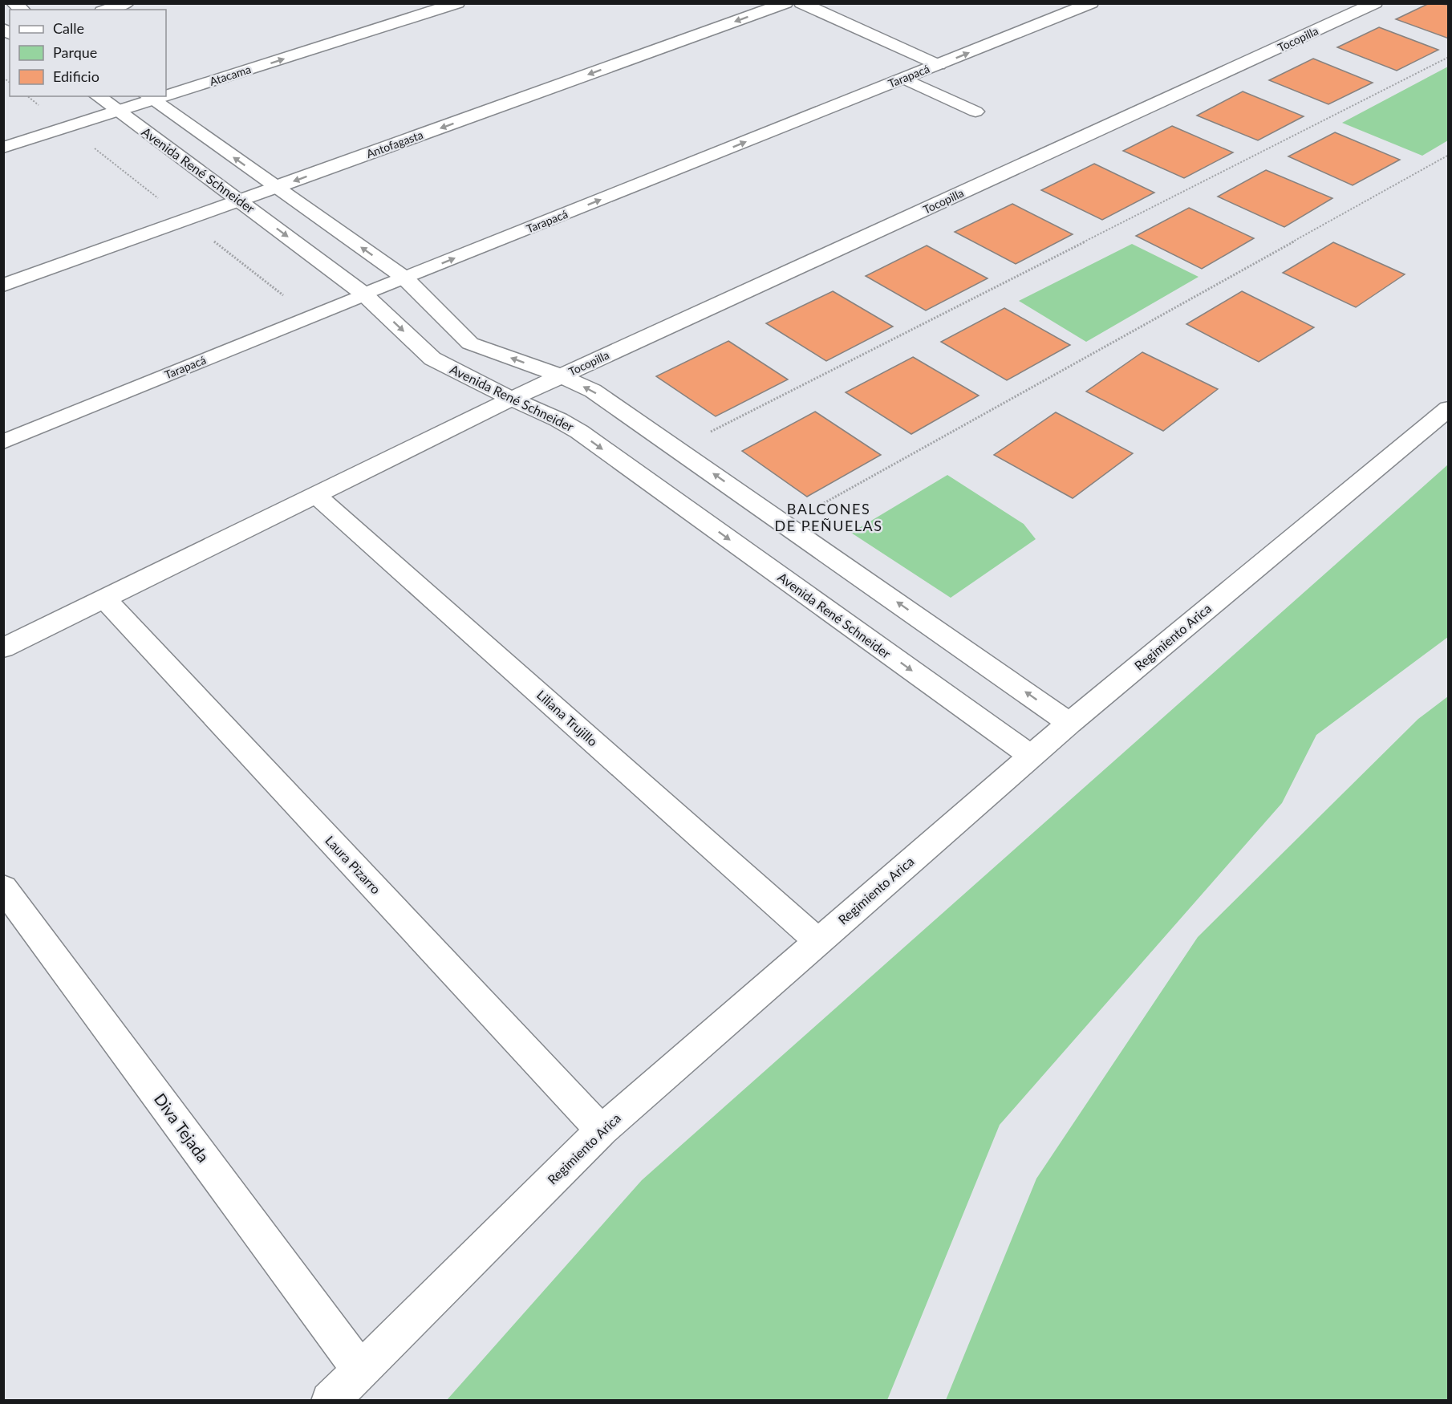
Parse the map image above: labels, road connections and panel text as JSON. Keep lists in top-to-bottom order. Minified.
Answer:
{"streets":{"street":["Tocopilla","Atacama","Tarapacá","Antofagasta","Avenida René Schneider","Regimiento Arica","Liliana Trujillo","Laura Pizarro","Diva Tejada"]},"crossings":[["Tocopilla","Avenida René Schneider"],["Tocopilla","Liliana Trujillo"],["Tocopilla","Laura Pizarro"],["Atacama","Avenida René Schneider"],["Tarapacá","Avenida René Schneider"],["Antofagasta","Avenida René Schneider"],["Avenida René Schneider","Regimiento Arica"],["Regimiento Arica","Liliana Trujillo"],["Regimiento Arica","Laura Pizarro"],["Regimiento Arica","Diva Tejada"]],"one_way":["Atacama","Tarapacá","Antofagasta"],"districts":["BALCONES DE PEÑUELAS"],"legend":["Calle","Parque","Edificio"]}
